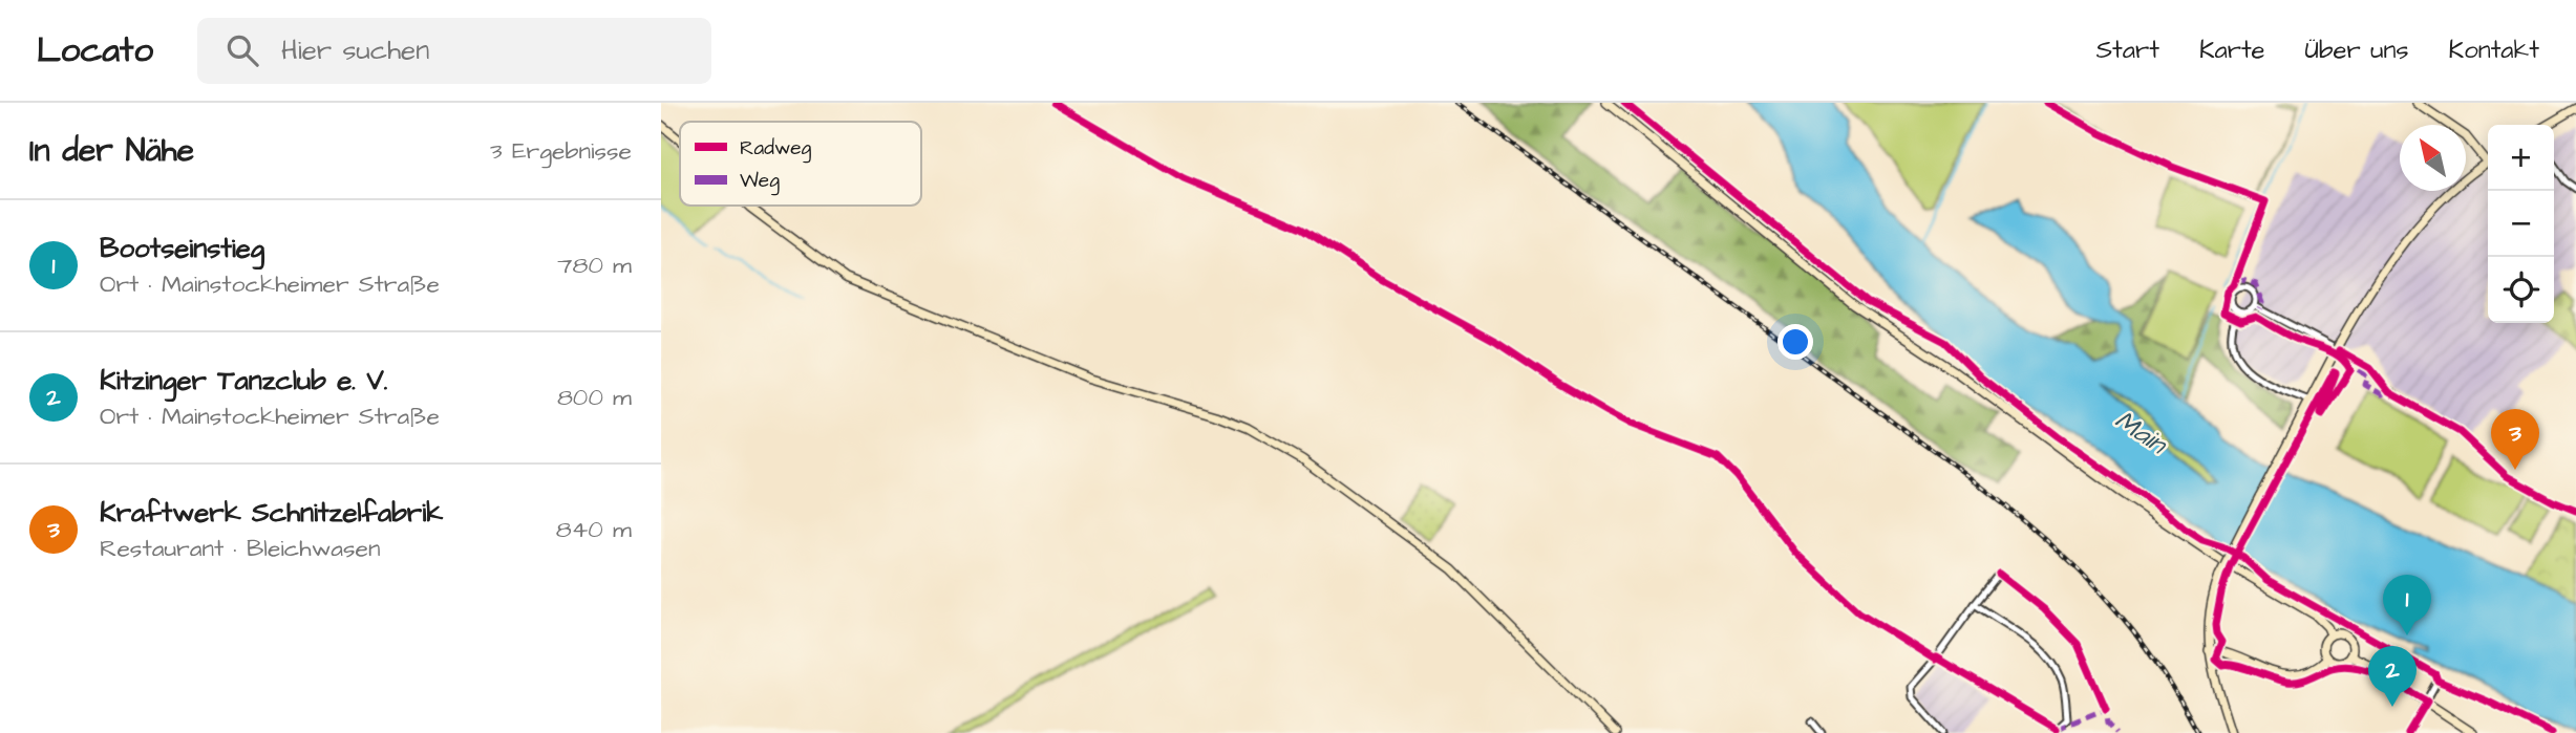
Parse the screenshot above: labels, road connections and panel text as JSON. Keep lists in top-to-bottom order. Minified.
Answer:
{"water":["Main"],"legend":["Radweg","Weg"],"north":"top left","page":{"header":"Locato","search":"Hier suchen","nav":["Start","Karte","Über uns","Kontakt"],"heading":["In der Nähe","3 Ergebnisse"],"map_buttons":["+","−"],"list":[{"mark":"1","name":"Bootseinstieg","note":"Ort · Mainstockheimer Straße","value":"780 m"},{"mark":"2","name":"Kitzinger Tanzclub e. V.","note":"Ort · Mainstockheimer Straße","value":"800 m"},{"mark":"3","name":"Kraftwerk Schnitzelfabrik","note":"Restaurant · Bleichwasen","value":"840 m"}],"pins":["3","1","2"]}}
